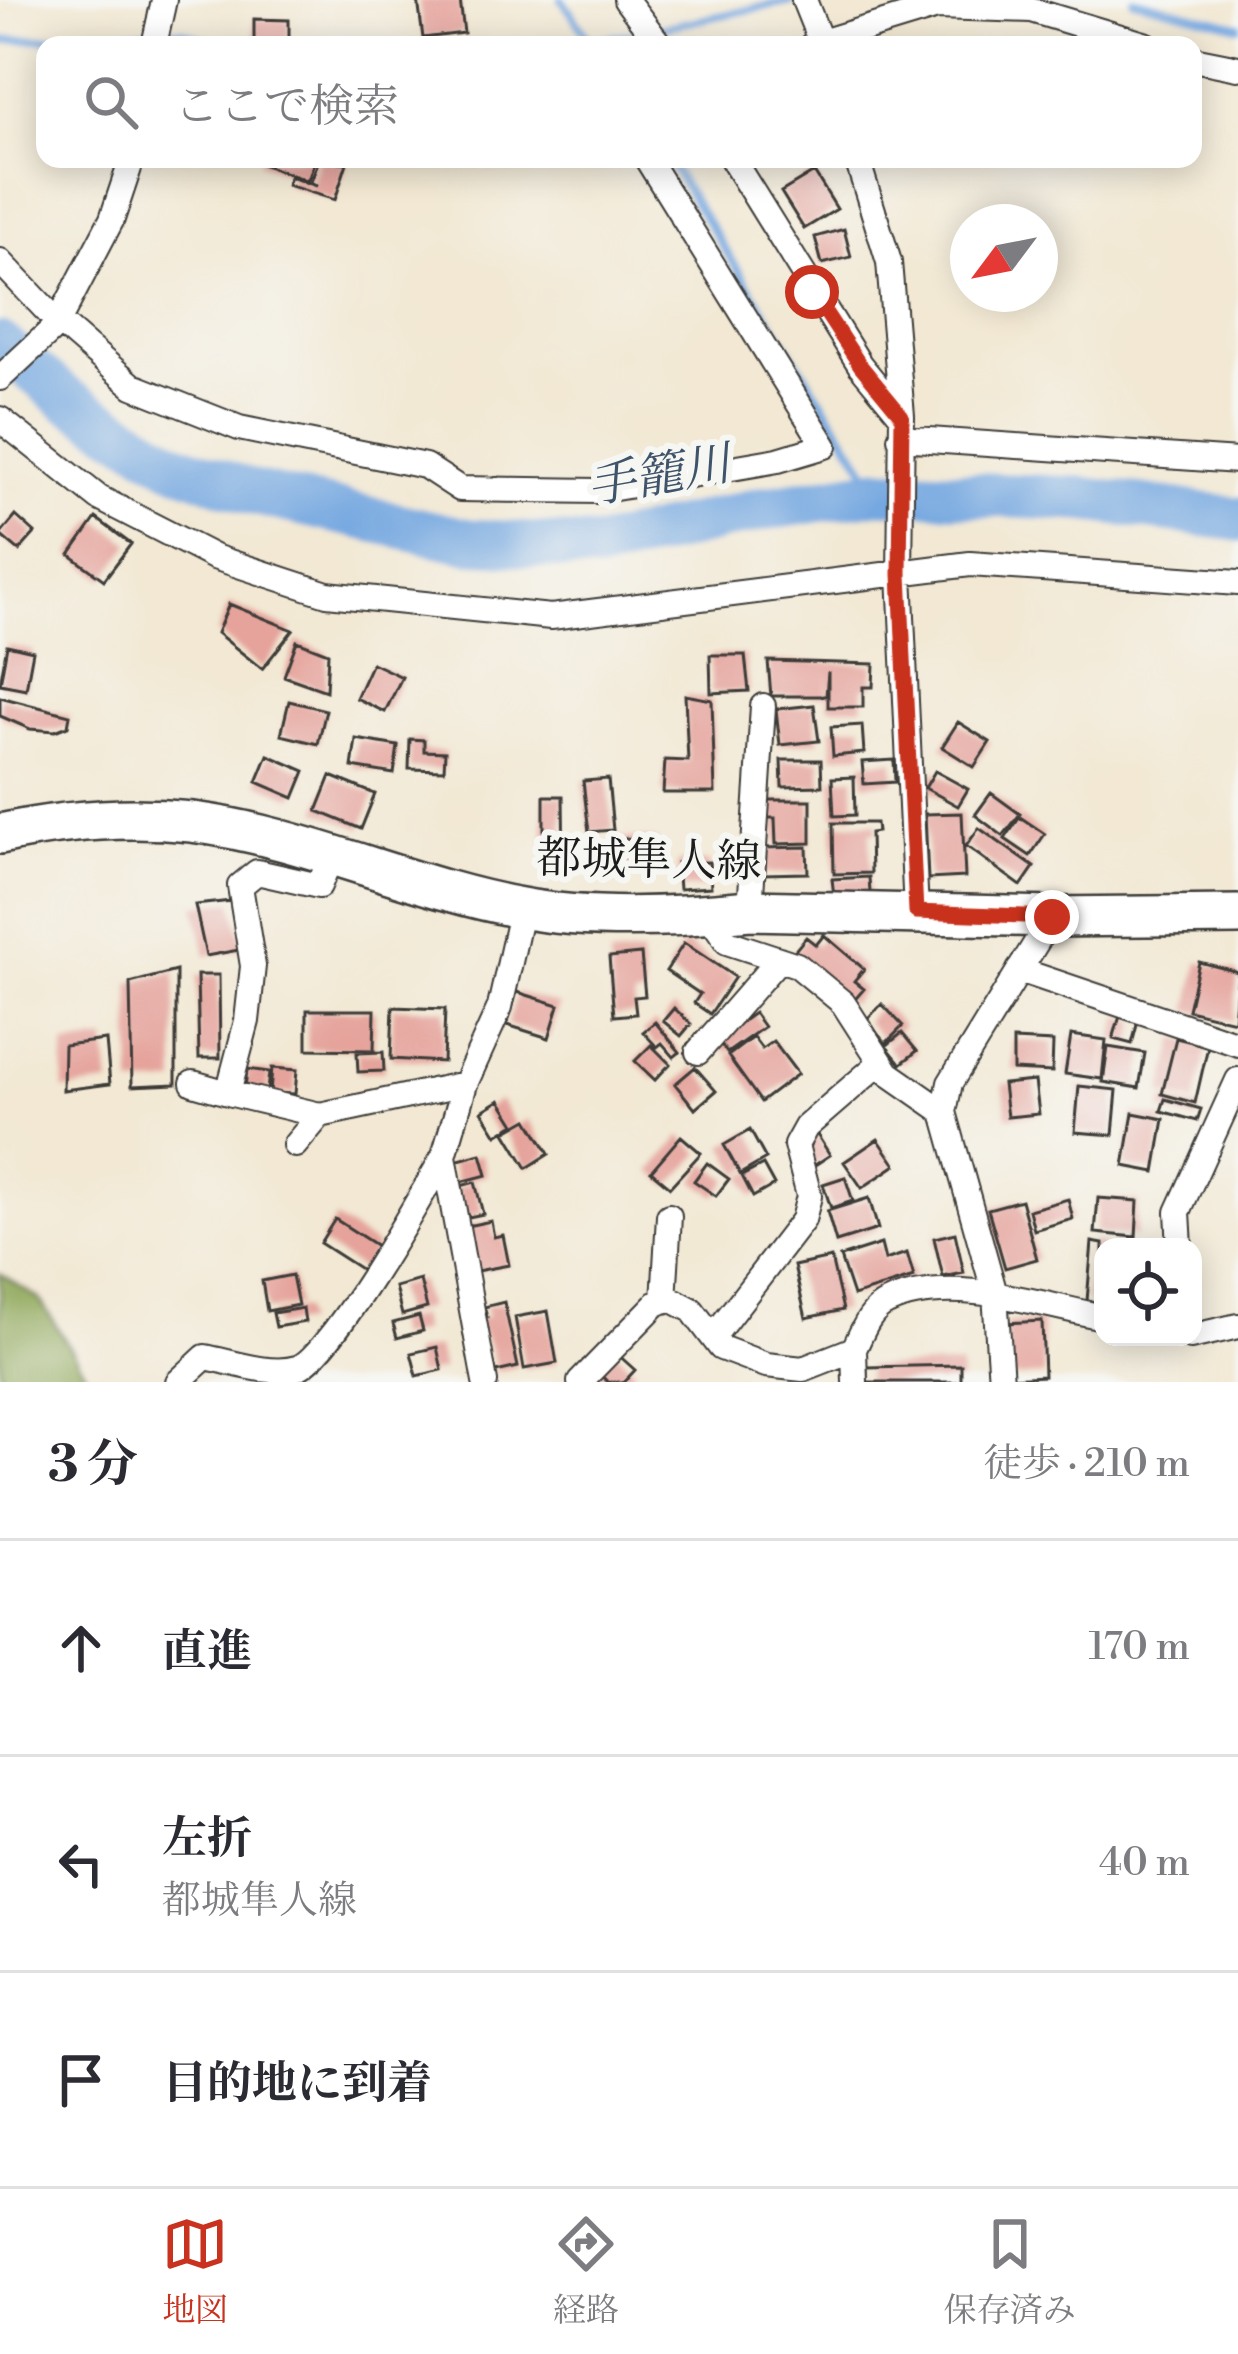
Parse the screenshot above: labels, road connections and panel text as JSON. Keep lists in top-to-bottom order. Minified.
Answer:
{"streets":{"main road":["都城隼人線"]},"water":["手籠川"],"north":"bottom left","page":{"search":"ここで検索","heading":["3 分","徒歩 · 210 m"],"list":[["直進","170 m"],["左折","都城隼人線","40 m"],"目的地に到着"],"nav":["地図","経路","保存済み"]}}
